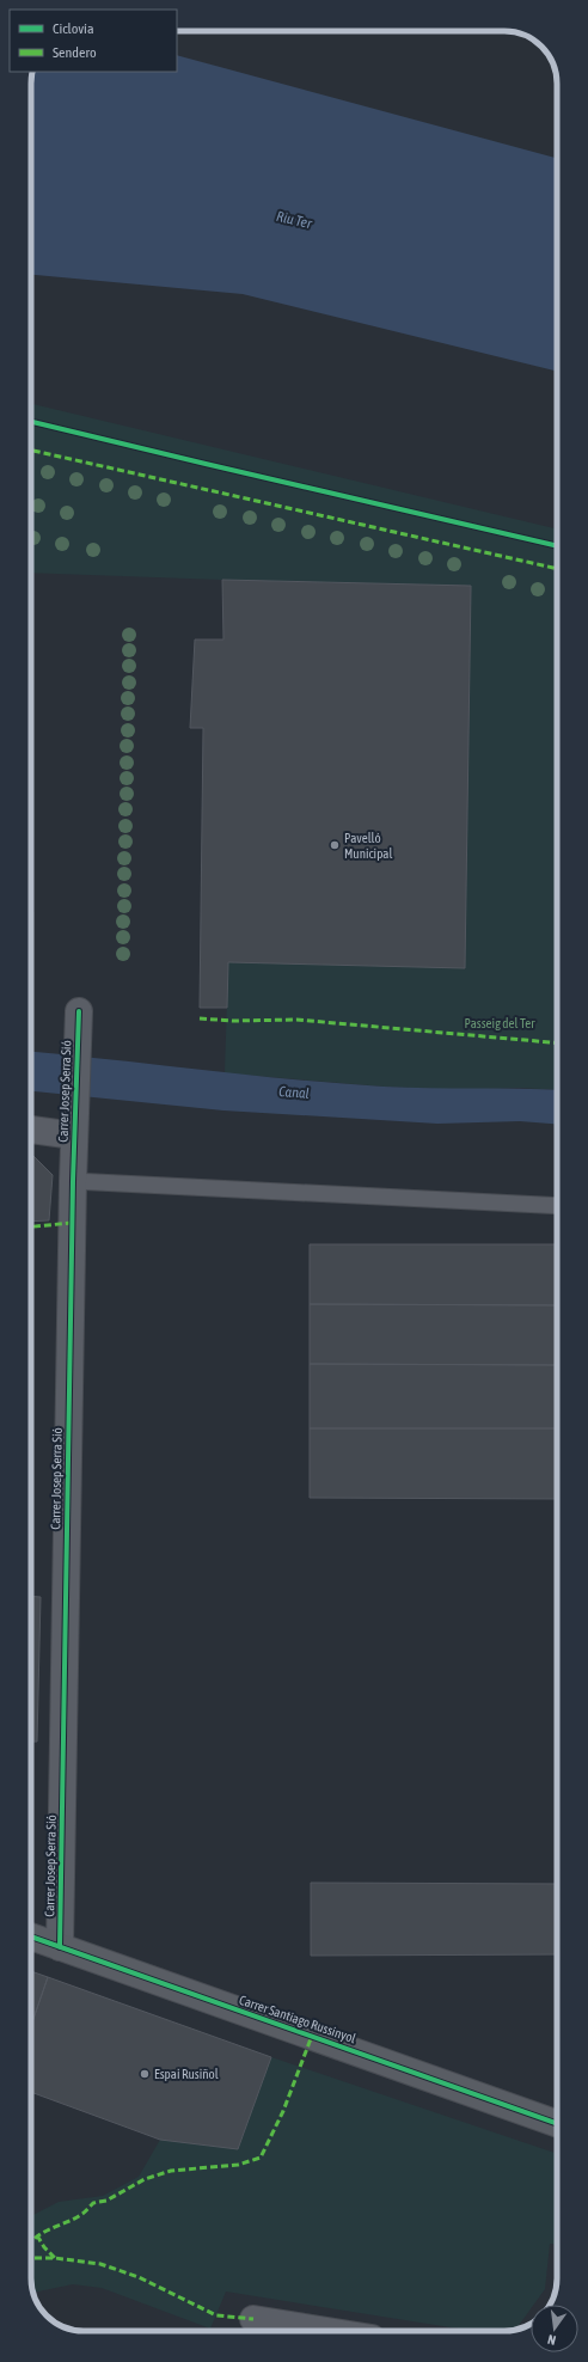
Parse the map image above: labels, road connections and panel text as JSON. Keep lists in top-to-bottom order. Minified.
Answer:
{"streets":{"street":["Carrer Josep Serra Sió","Carrer Santiago Russinyol"]},"crossings":[["Carrer Josep Serra Sió","Carrer Santiago Russinyol"]],"water":["Riu Ter","Canal"],"parks":["Passeig del Ter"],"places":["Pavelló Municipal","Espai Rusiñol"],"legend":["Ciclovía","Sendero"],"north":"bottom"}
